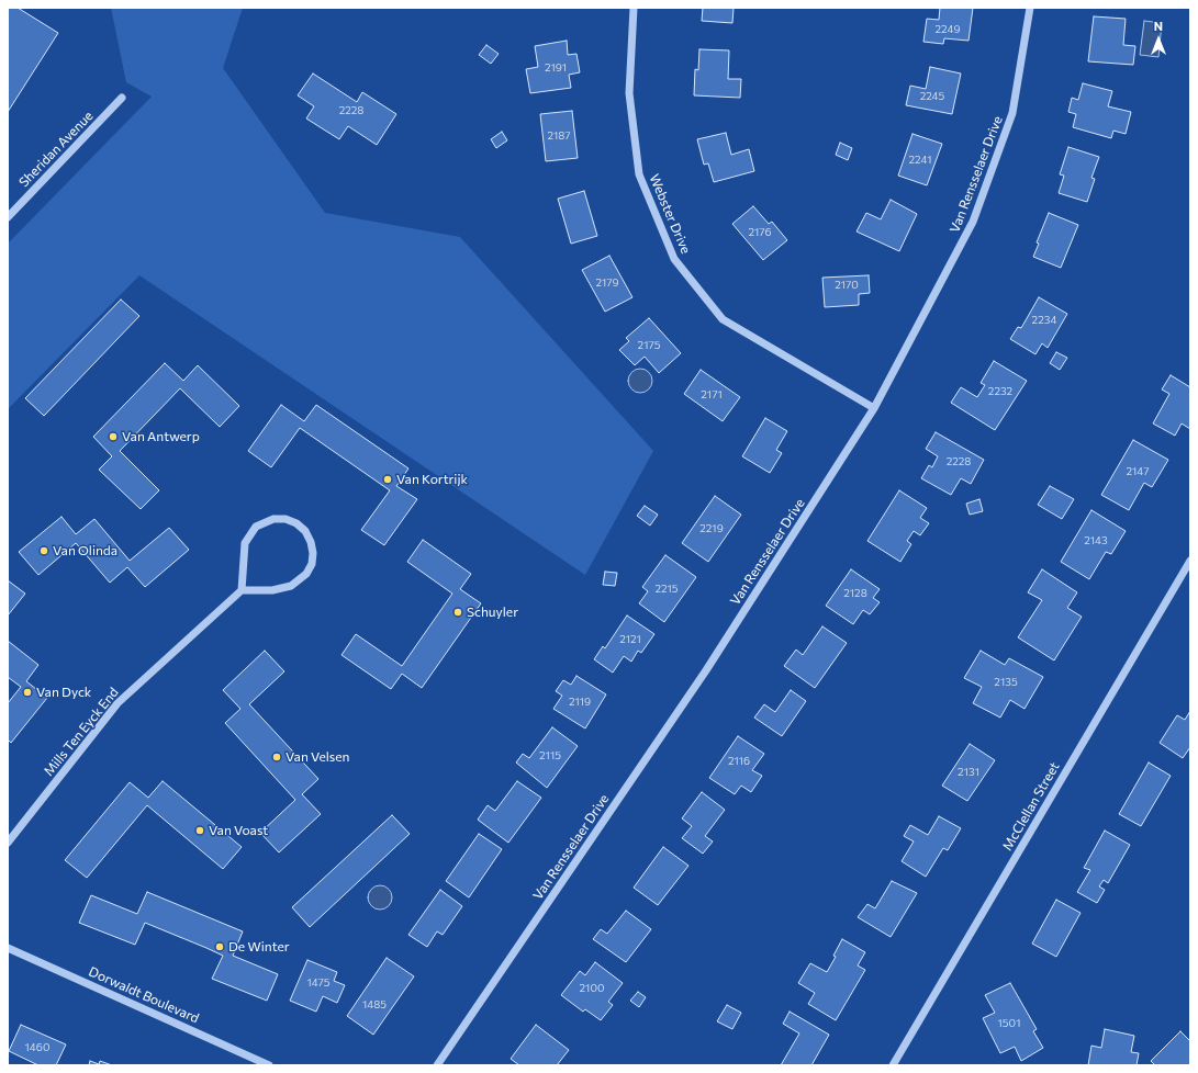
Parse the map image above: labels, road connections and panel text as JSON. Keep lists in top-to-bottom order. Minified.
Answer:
{"streets":{"street":["Sheridan Avenue","Van Rensselaer Drive","Webster Drive","Mills Ten Eyck End","McClellan Street","Dorwaldt Boulevard"]},"crossings":[["Van Rensselaer Drive","Webster Drive"]],"places":["Van Antwerp","Van Kortrijk","Van Olinda","Schuyler","Van Dyck","Van Velsen","Van Voast","De Winter"],"house_numbers":["2249","2191","2245","2228","2187","2241","2176","2179","2170","2234","2175","2232","2171","2228","2147","2219","2143","2215","2128","2121","2135","2119","2115","2116","2131","1475","2100","1485","1501","1460"],"north":"top"}
